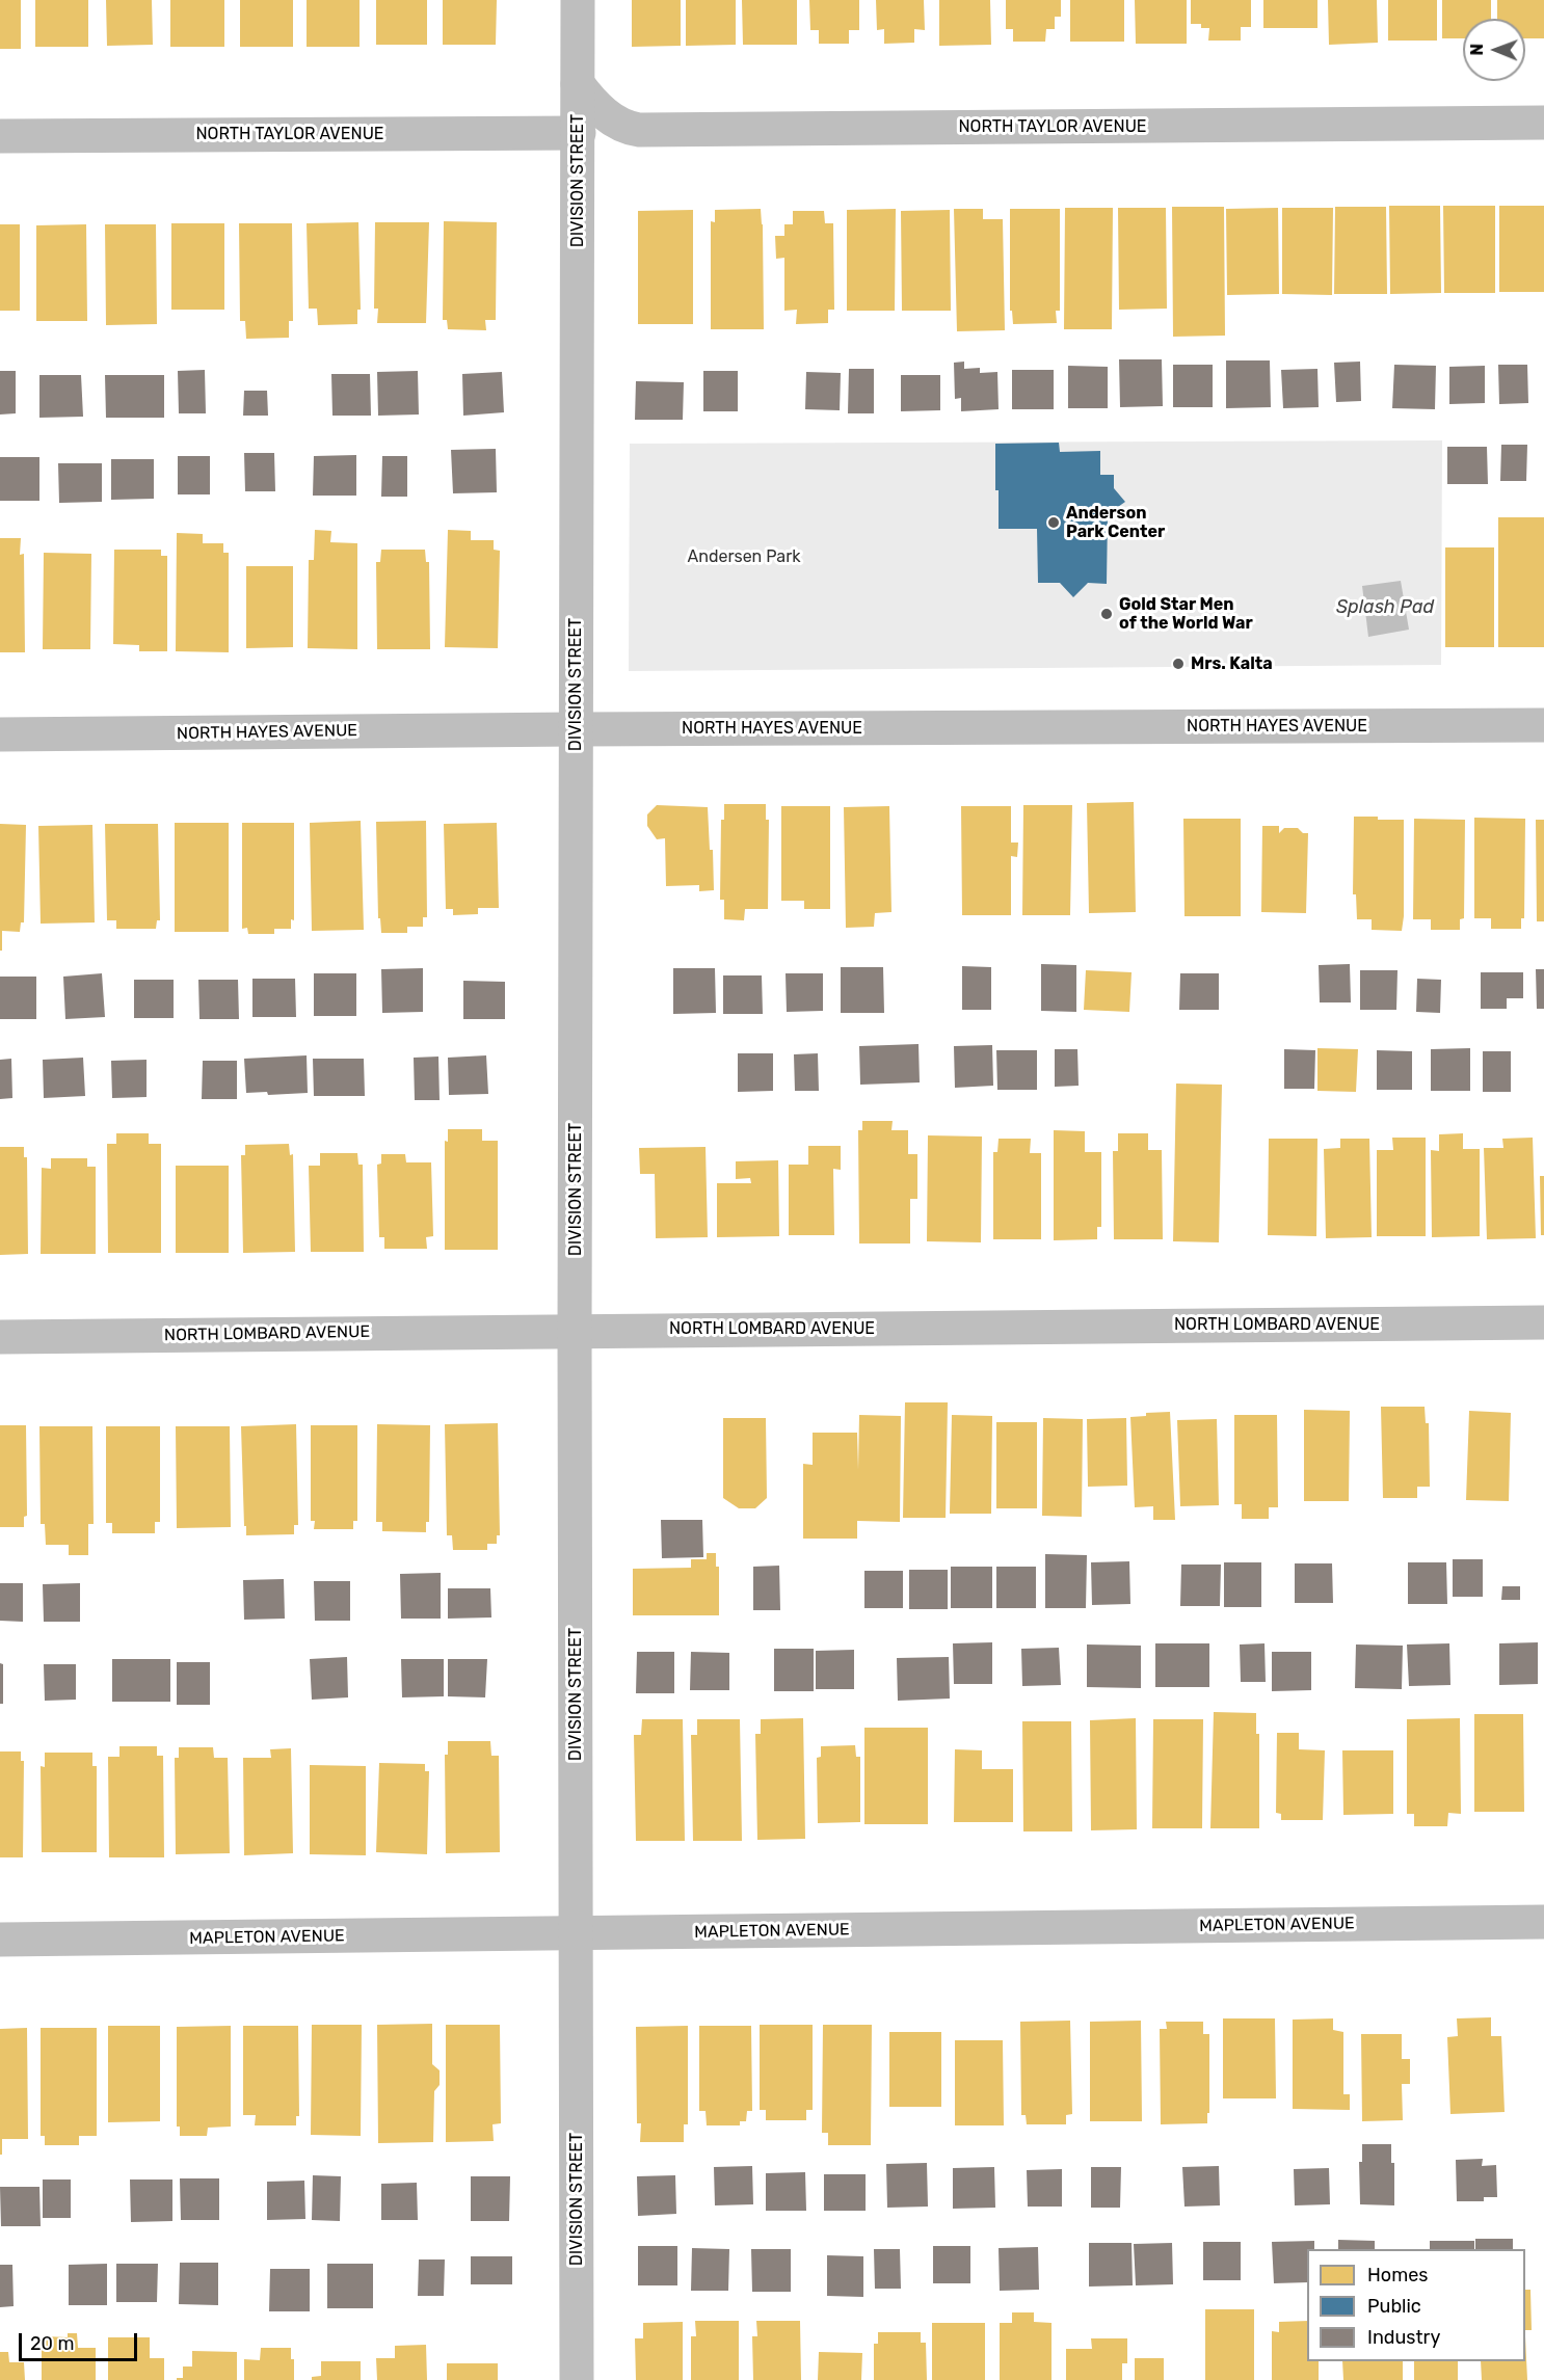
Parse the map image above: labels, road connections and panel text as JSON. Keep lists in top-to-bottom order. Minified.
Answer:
{"streets":{"street":["NORTH TAYLOR AVENUE","DIVISION STREET","NORTH HAYES AVENUE","NORTH LOMBARD AVENUE","MAPLETON AVENUE"]},"crossings":[["NORTH TAYLOR AVENUE","DIVISION STREET"],["DIVISION STREET","NORTH HAYES AVENUE"],["DIVISION STREET","NORTH LOMBARD AVENUE"],["DIVISION STREET","MAPLETON AVENUE"]],"water":["Splash Pad"],"parks":["Andersen Park"],"places":["Anderson Park Center","Gold Star Men of the World War","Mrs. Kalta"],"legend":["Homes","Public","Industry"],"scale_bar":"20 m","north":"left"}
